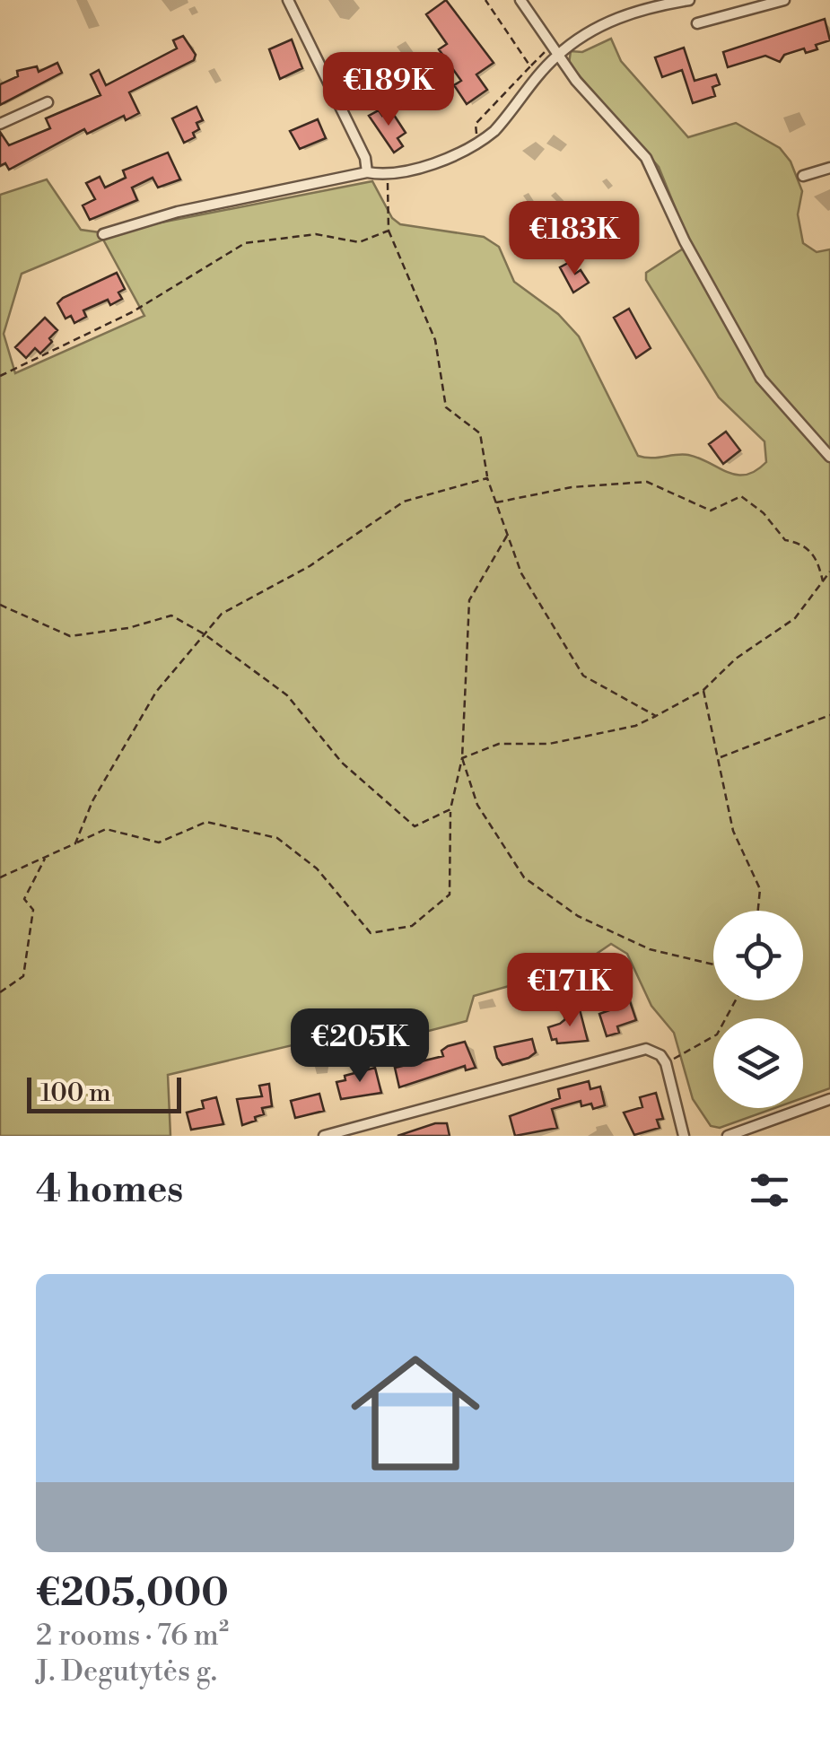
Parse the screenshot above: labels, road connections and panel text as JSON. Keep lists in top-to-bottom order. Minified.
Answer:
{"scale_bar":"100 m","page":{"price":["€189K","€183K","€171K","€205K"],"scale":"100 m","heading":"4 homes","list":[{"name":"€205,000","note":"2 rooms · 76 m² · J. Degutytės g."}]}}
